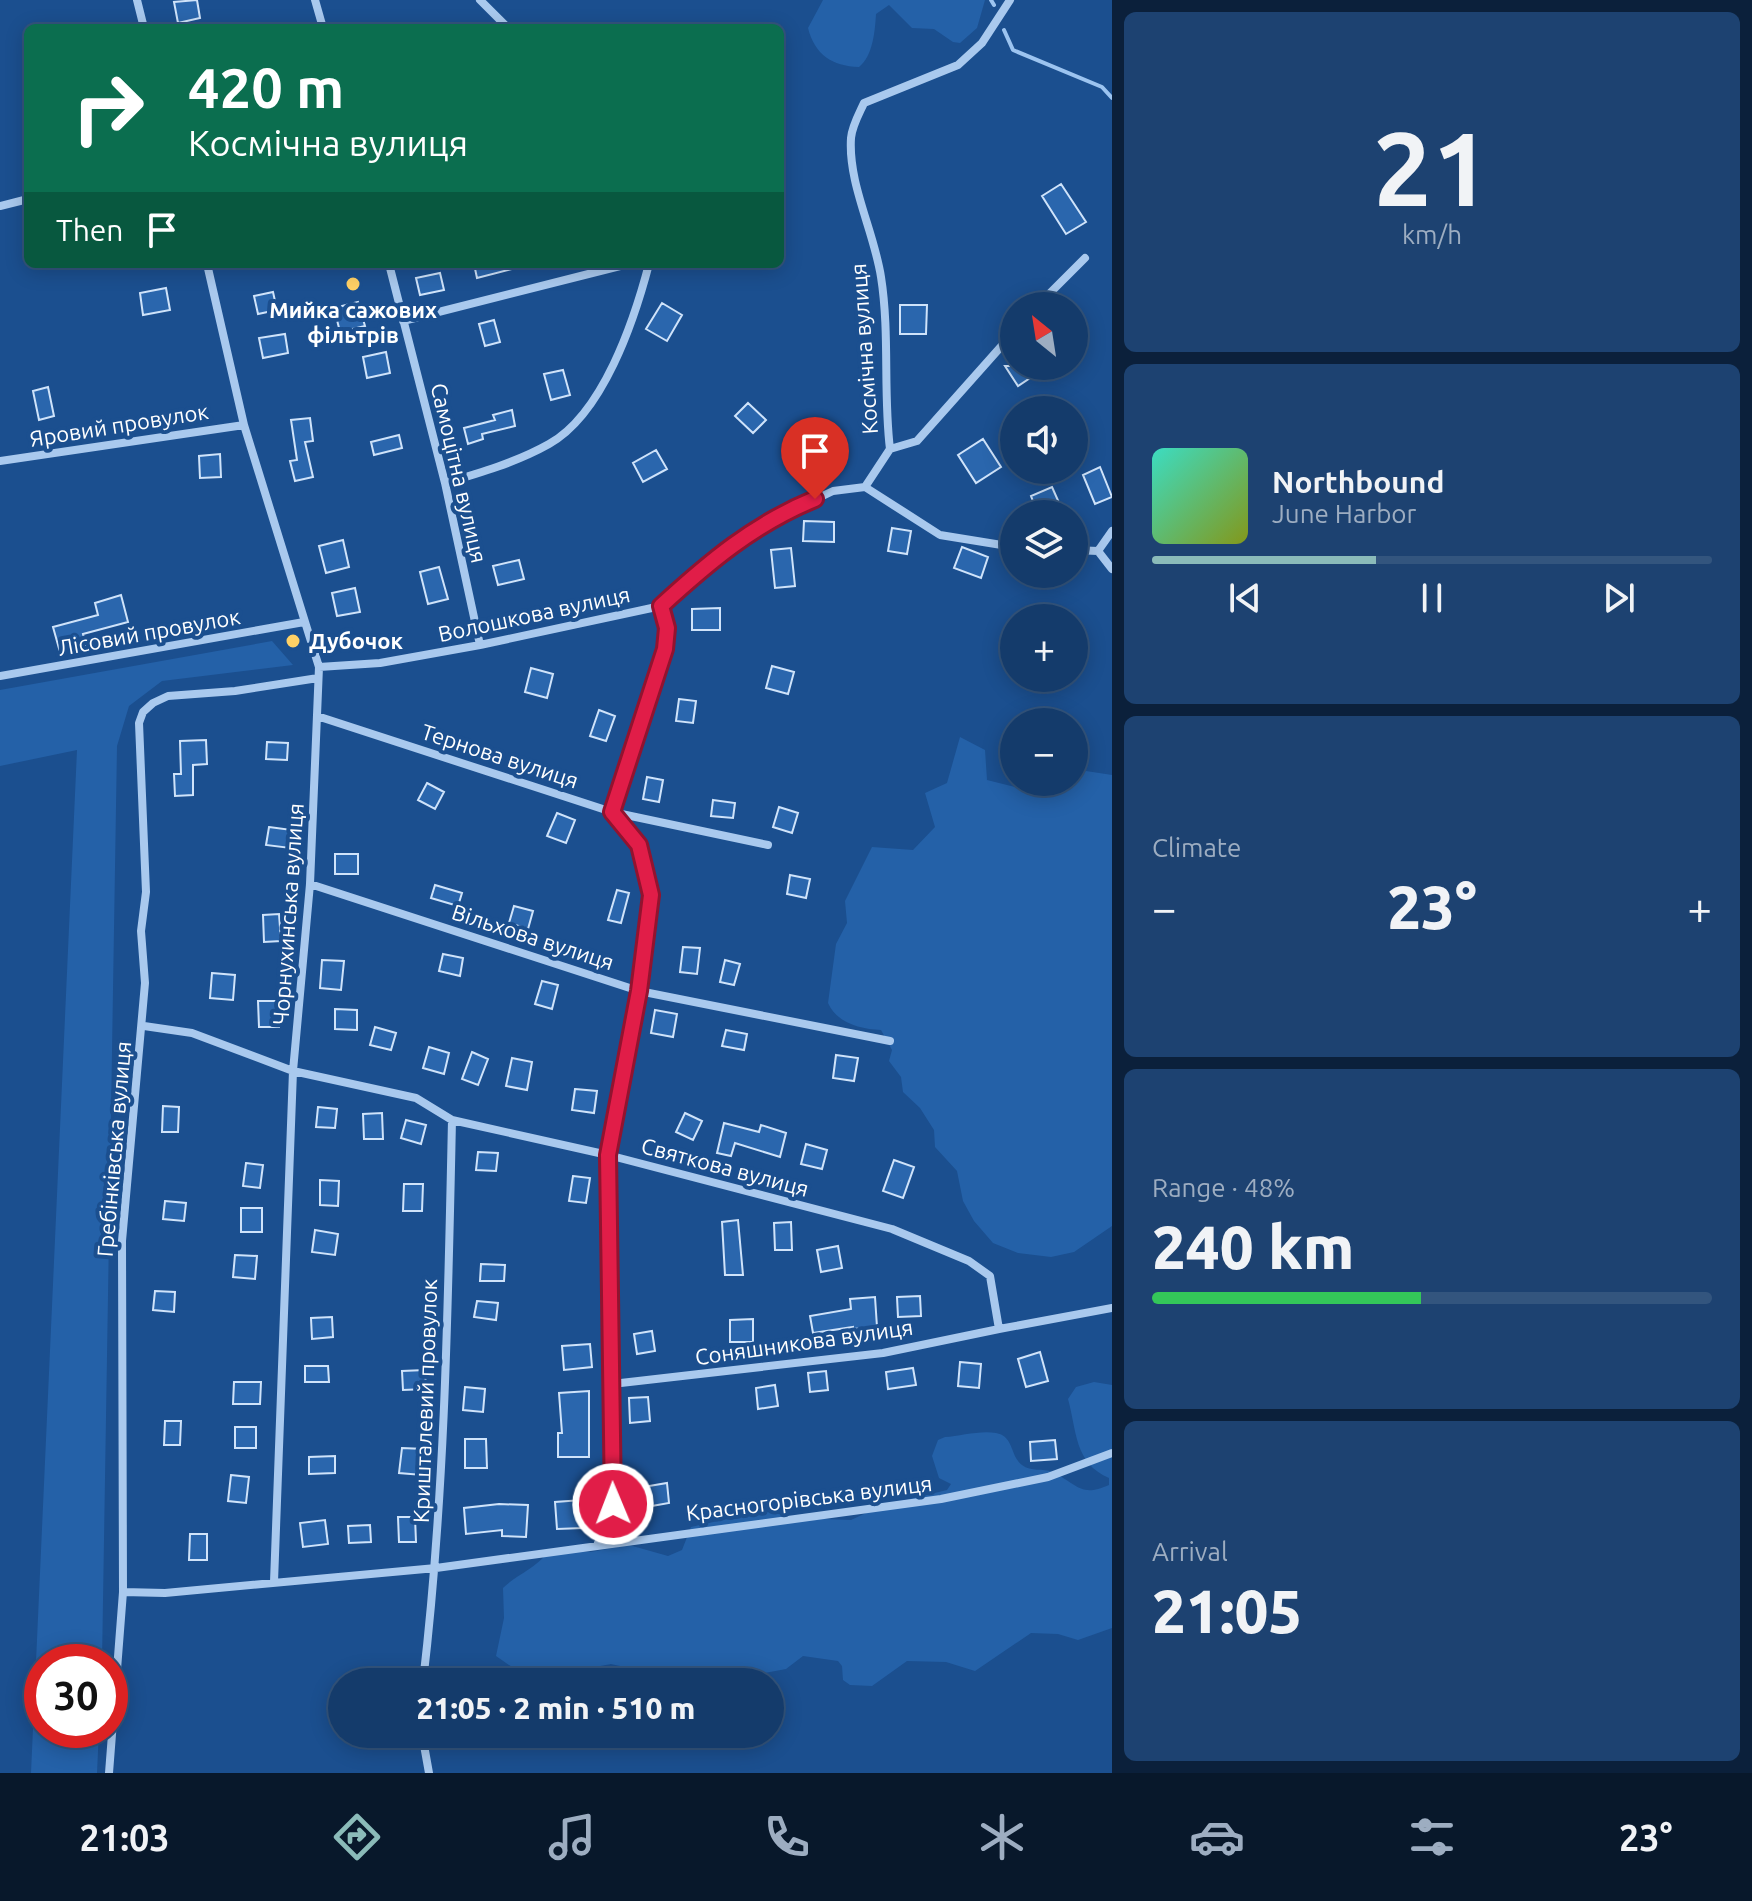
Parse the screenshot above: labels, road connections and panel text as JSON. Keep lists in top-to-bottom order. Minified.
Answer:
{"streets":{"street":["Космічна вулиця","Яровий провулок","Самоцітна вулиця","Волошкова вулиця","Лісовий провулок","Тернова вулиця","Чорнухинська вулиця","Вільхова вулиця","Гребінківська вулиця","Святкова вулиця","Соняшникова вулиця","Кришталевий провулок","Красногорівська вулиця"]},"crossings":[["Яровий провулок","Чорнухинська вулиця"],["Самоцітна вулиця","Волошкова вулиця"],["Волошкова вулиця","Чорнухинська вулиця"],["Лісовий провулок","Чорнухинська вулиця"],["Тернова вулиця","Чорнухинська вулиця"],["Чорнухинська вулиця","Вільхова вулиця"],["Чорнухинська вулиця","Гребінківська вулиця"],["Чорнухинська вулиця","Святкова вулиця"],["Чорнухинська вулиця","Красногорівська вулиця"],["Гребінківська вулиця","Святкова вулиця"],["Гребінківська вулиця","Красногорівська вулиця"],["Святкова вулиця","Соняшникова вулиця"],["Святкова вулиця","Кришталевий провулок"],["Кришталевий провулок","Красногорівська вулиця"]],"places":["Мийка сажових фільтрів","Дубочок"],"north":"top left","page":{"tile":[["21","km/h"],"Climate",["Range · 48%","240 km"],["Arrival","21:05"]],"turn":["420 m","Космічна вулиця"],"then":"Then","map_buttons":["+","−"],"song":["Northbound","June Harbor"],"heat":["−","23°","+"],"limit":"30","trip":"21:05 · 2 min · 510 m","tabs":["21:03","23°"]}}
